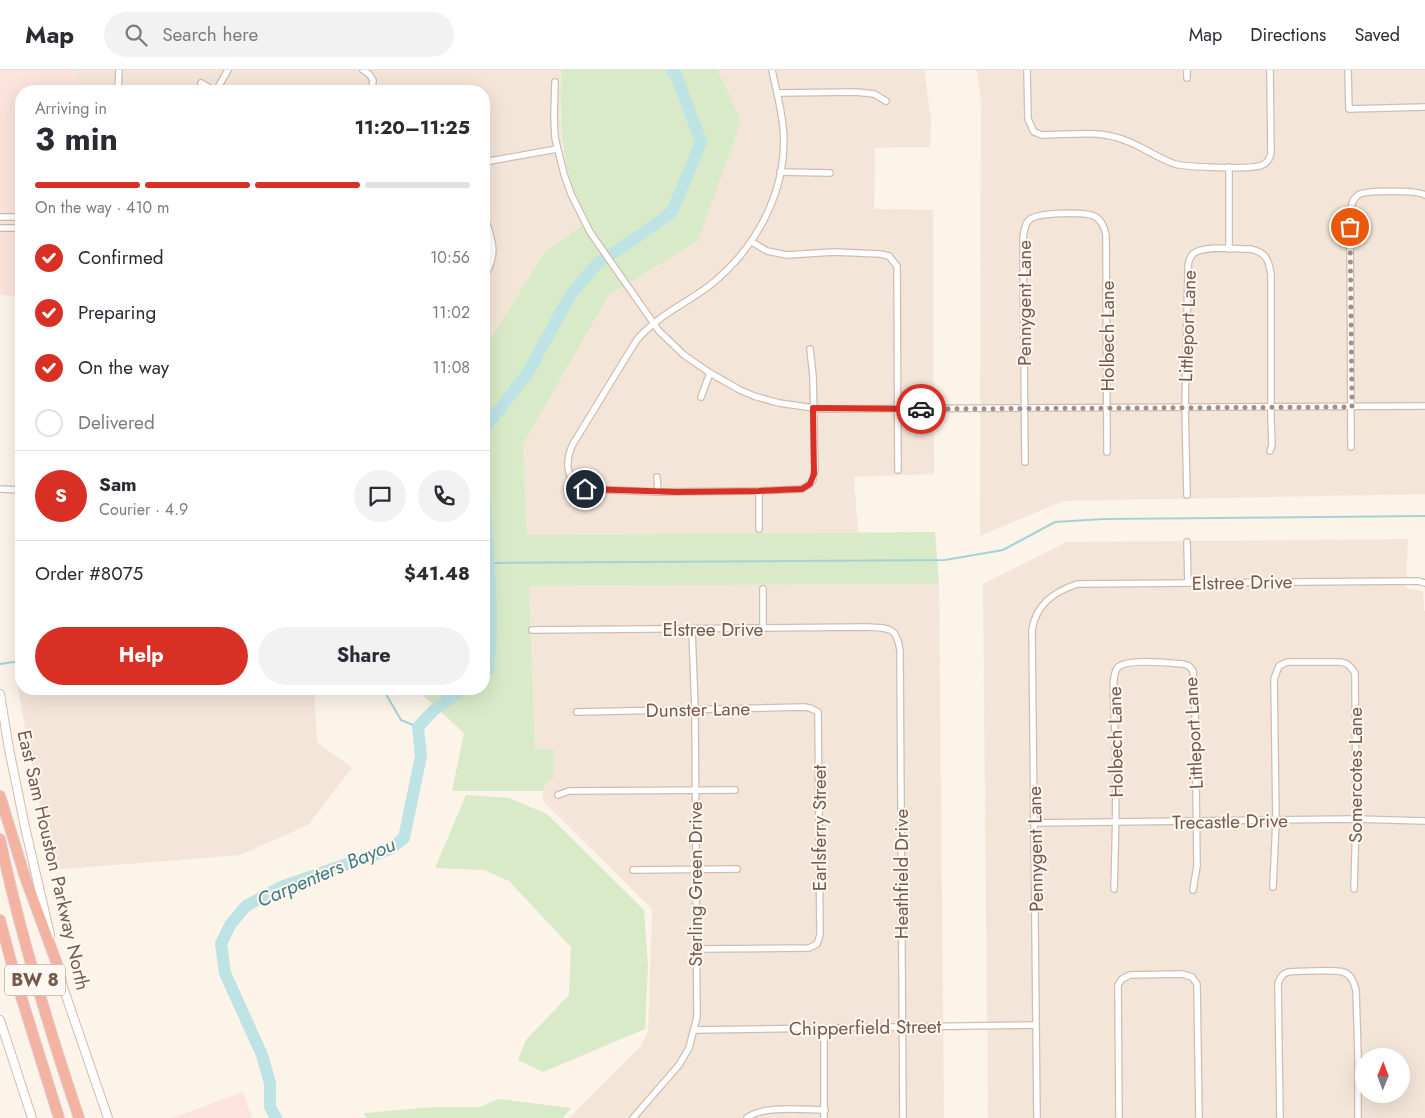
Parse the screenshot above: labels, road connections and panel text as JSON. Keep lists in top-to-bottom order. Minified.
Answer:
{"streets":{"highway":["BW 8"],"main road":["East Sam Houston Parkway North"],"street":["Pennygent Lane","Littleport Lane","Holbech Lane","Elstree Drive","Dunster Lane","Somercotes Lane","Trecastle Drive","Earlsferry Street","Heathfield Drive","Sterling Green Drive","Chipperfield Street"]},"crossings":[["Pennygent Lane","Holbech Lane"],["Pennygent Lane","Elstree Drive"],["Pennygent Lane","Trecastle Drive"],["Pennygent Lane","Chipperfield Street"],["Littleport Lane","Holbech Lane"],["Littleport Lane","Trecastle Drive"],["Holbech Lane","Trecastle Drive"],["Elstree Drive","Heathfield Drive"],["Elstree Drive","Sterling Green Drive"],["Dunster Lane","Earlsferry Street"],["Dunster Lane","Sterling Green Drive"],["Somercotes Lane","Trecastle Drive"],["Earlsferry Street","Sterling Green Drive"],["Heathfield Drive","Chipperfield Street"],["Sterling Green Drive","Chipperfield Street"]],"water":["Carpenters Bayou"],"north":"top","page":{"header":"Map","search":"Search here","nav":["Map","Directions","Saved"],"heading":["3 min","Arriving in","11:20–11:25"],"panel":["Sam","Courier · 4.9","Order #8075","$41.48"],"bar":"On the way · 410 m","list":[["Confirmed","10:56"],["Preparing","11:02"],["On the way","11:08"],"Delivered"],"round":"S","buttons":["Help","Share"]}}
